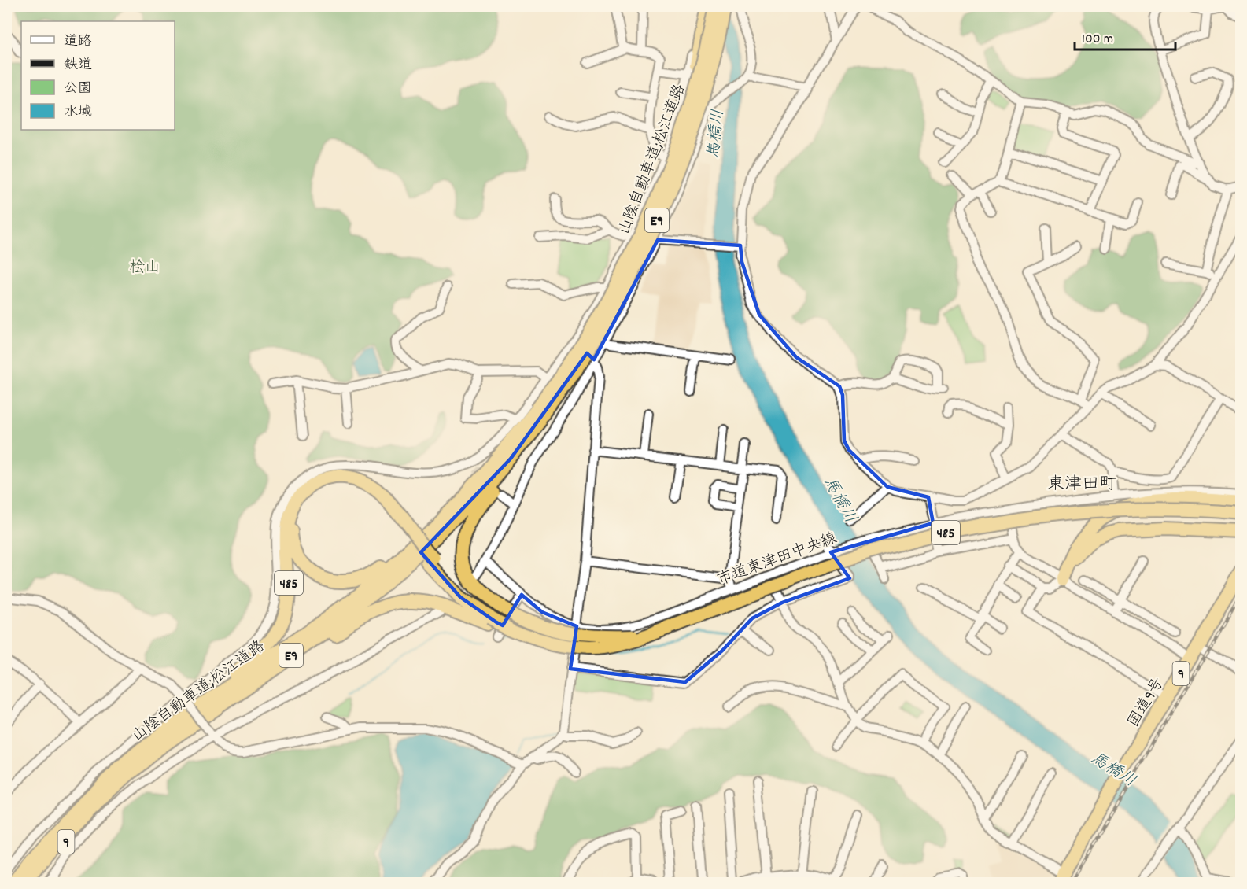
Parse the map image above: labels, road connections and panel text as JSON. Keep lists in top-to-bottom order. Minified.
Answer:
{"streets":{"highway":["山陰自動車道;松江道路","E9","485","9","国道9号"],"street":["市道東津田中央線"]},"crossings":[["山陰自動車道;松江道路","485"],["山陰自動車道;松江道路","9"]],"districts":["東津田町"],"water":["馬橋川"],"parks":["桧山"],"legend":["道路","鉄道","公園","水域"],"scale_bar":"100 m"}
